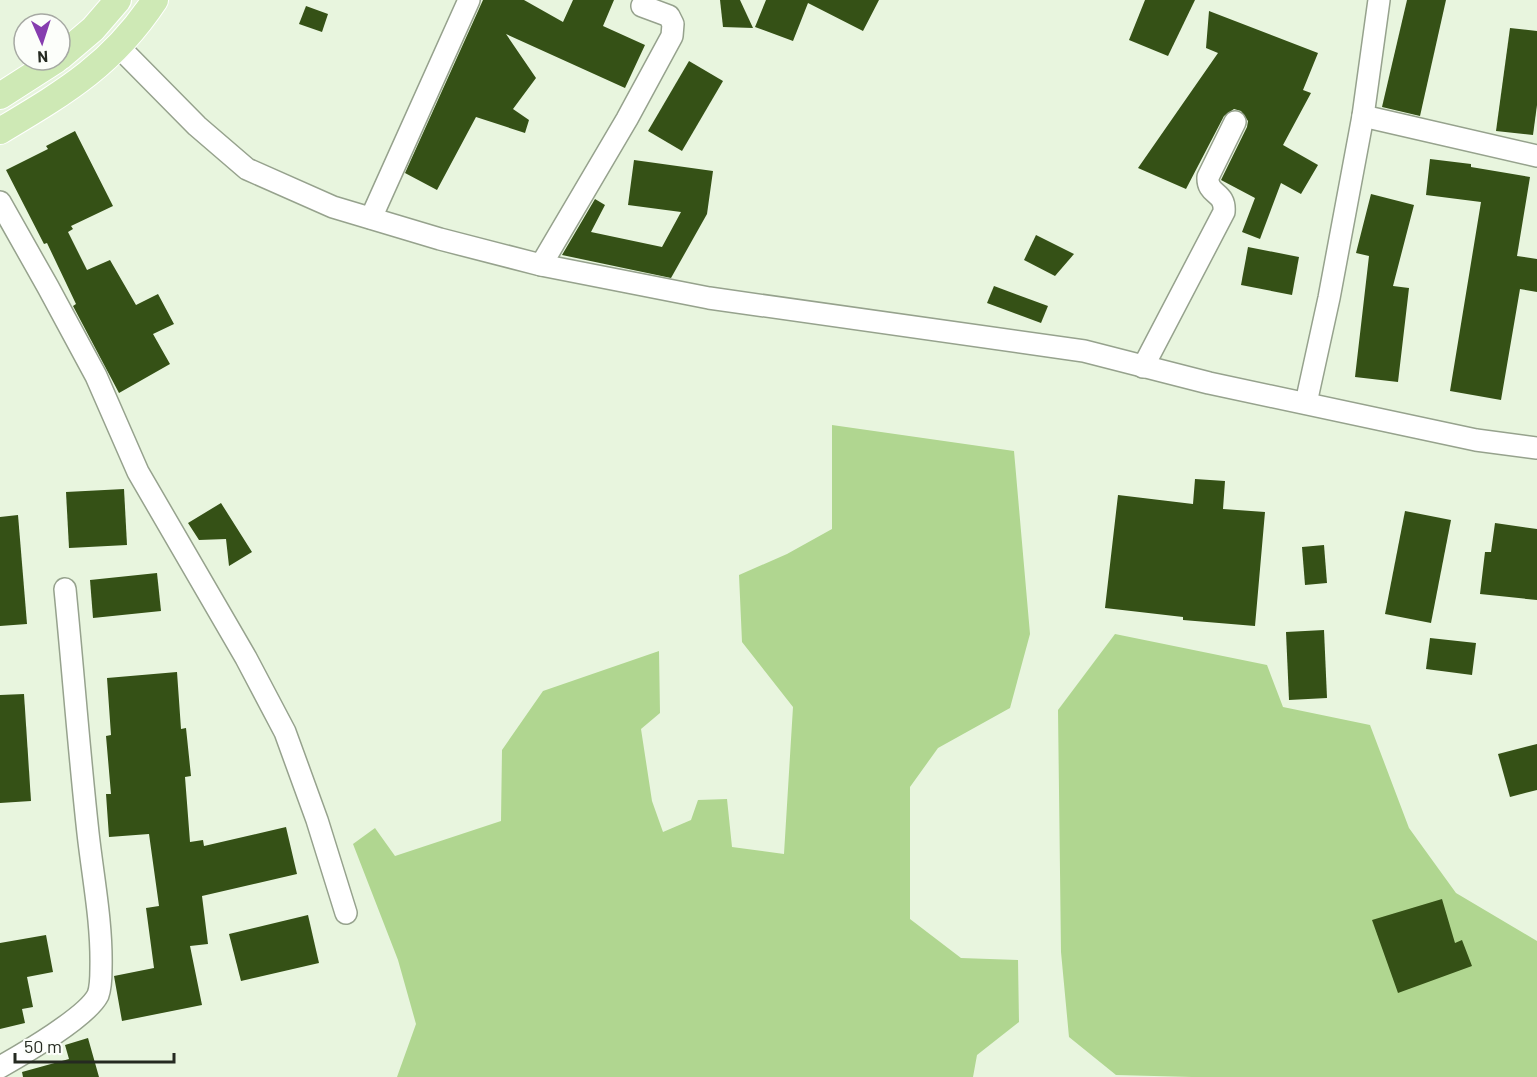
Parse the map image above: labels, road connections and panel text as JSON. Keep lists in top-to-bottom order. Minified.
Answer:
{"scale_bar":"50 m","north":"bottom"}
